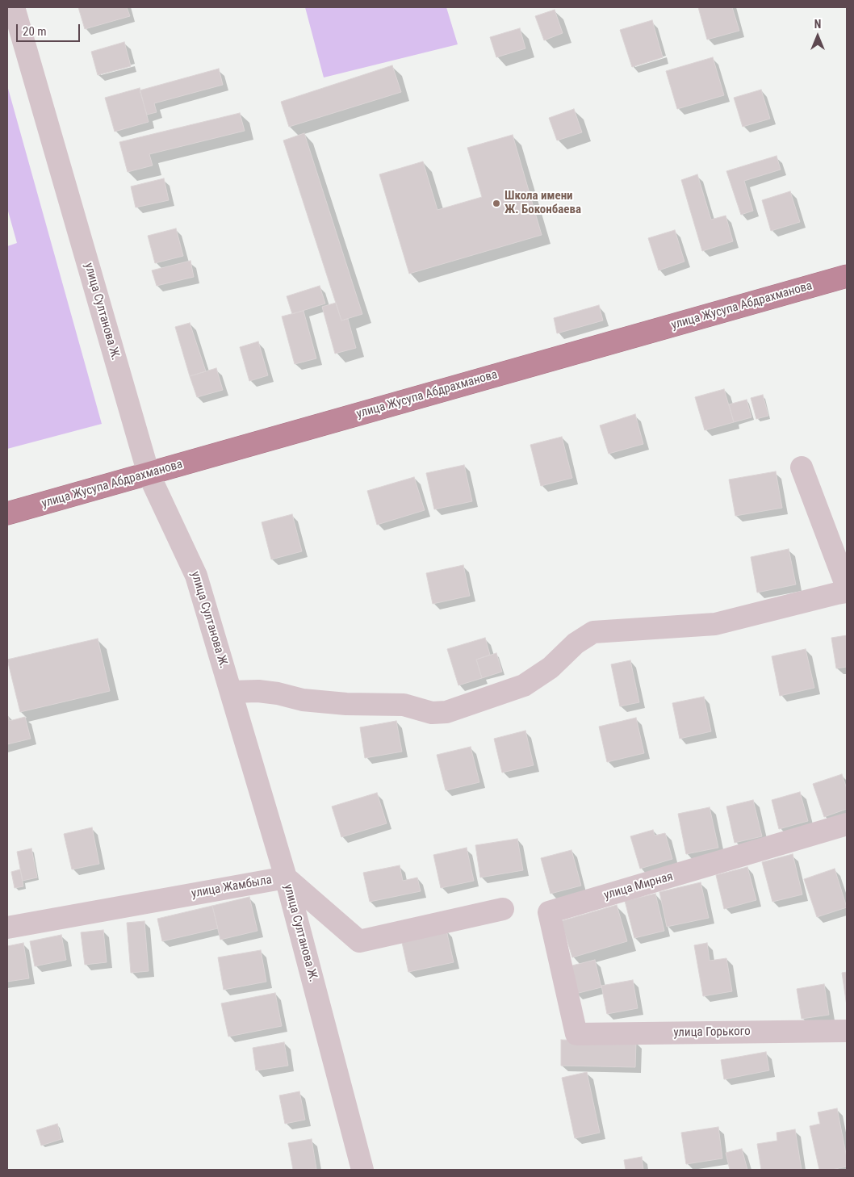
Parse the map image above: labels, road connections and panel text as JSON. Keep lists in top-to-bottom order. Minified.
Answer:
{"streets":{"highway":["улица Жусупа Абдрахманова"],"street":["улица Султанова Ж.","улица Мирная","улица Жамбыла","улица Горького"]},"crossings":[["улица Жусупа Абдрахманова","улица Султанова Ж."],["улица Султанова Ж.","улица Жамбыла"],["улица Мирная","улица Горького"]],"places":["Школа имени Ж. Боконбаева"],"scale_bar":"20 m","north":"top"}
